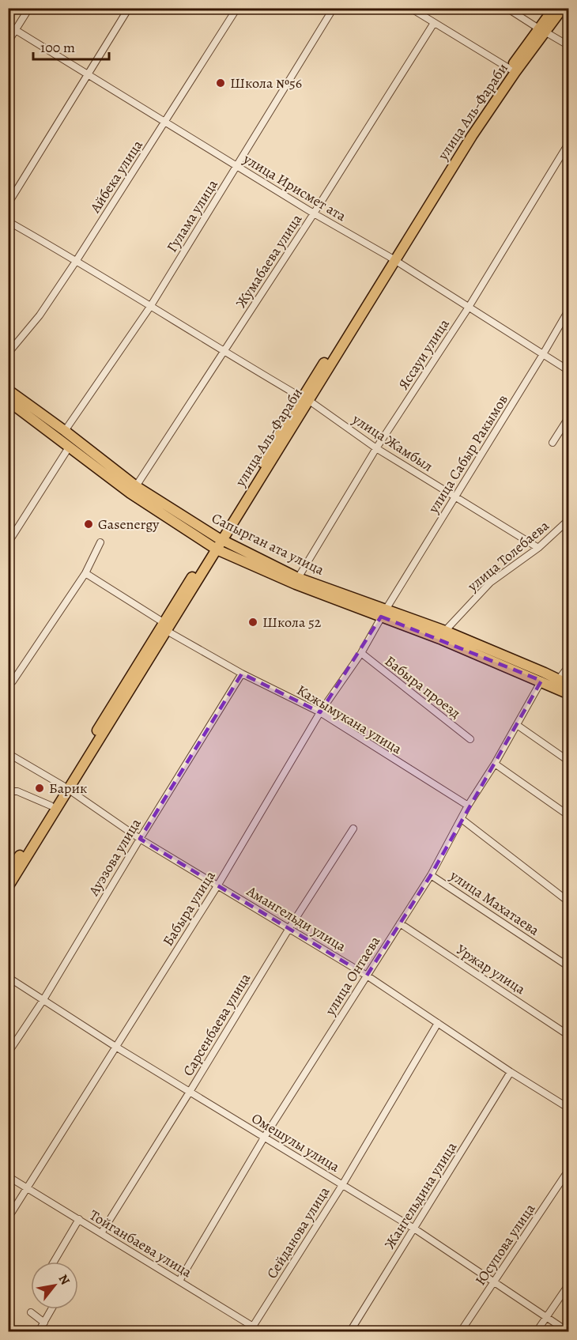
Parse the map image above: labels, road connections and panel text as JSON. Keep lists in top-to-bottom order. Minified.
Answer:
{"streets":{"main road":["улица Аль-Фараби","Сапырган ата улица"],"street":["Айбека улица","улица Ирисмет ата","Гулама улица","Жумабаева улица","Яссауи улица","улица Жамбыл","улица Сабыр Ракымов","улица Толебаева","Бабыра проезд","Кажымукана улица","Ауэзова улица","улица Махатаева","Бабыра улица","Амангельди улица","Уржар улица","улица Онтаева","Сарсенбаева улица","Омешулы улица","Жангельдина улица","Сейданова улица","Тойганбаева улица","Юсупова улица"]},"crossings":[["улица Аль-Фараби","улица Ирисмет ата"],["улица Аль-Фараби","улица Жамбыл"],["улица Аль-Фараби","Сапырган ата улица"],["улица Аль-Фараби","Кажымукана улица"],["улица Аль-Фараби","Амангельди улица"],["Айбека улица","улица Ирисмет ата"],["Айбека улица","улица Жамбыл"],["улица Ирисмет ата","Гулама улица"],["улица Ирисмет ата","Жумабаева улица"],["улица Ирисмет ата","Яссауи улица"],["улица Ирисмет ата","улица Сабыр Ракымов"],["Гулама улица","улица Жамбыл"],["Гулама улица","Сапырган ата улица"],["Жумабаева улица","улица Жамбыл"],["Жумабаева улица","Сапырган ата улица"],["Яссауи улица","улица Жамбыл"],["Яссауи улица","Сапырган ата улица"],["улица Жамбыл","улица Сабыр Ракымов"],["улица Жамбыл","улица Толебаева"],["улица Сабыр Ракымов","Сапырган ата улица"],["улица Сабыр Ракымов","Бабыра улица"],["Сапырган ата улица","улица Толебаева"],["Сапырган ата улица","Бабыра улица"],["Сапырган ата улица","улица Онтаева"],["Бабыра проезд","Бабыра улица"],["Кажымукана улица","Ауэзова улица"],["Кажымукана улица","Бабыра улица"],["Кажымукана улица","улица Онтаева"],["Ауэзова улица","Амангельди улица"],["Ауэзова улица","Омешулы улица"],["улица Махатаева","улица Онтаева"],["Бабыра улица","Амангельди улица"],["Бабыра улица","Омешулы улица"],["Бабыра улица","Тойганбаева улица"],["Амангельди улица","улица Онтаева"],["Амангельди улица","Сарсенбаева улица"],["Амангельди улица","Жангельдина улица"],["Амангельди улица","Сейданова улица"],["Уржар улица","улица Онтаева"],["улица Онтаева","Омешулы улица"],["улица Онтаева","Тойганбаева улица"],["Сарсенбаева улица","Омешулы улица"],["Сарсенбаева улица","Тойганбаева улица"],["Омешулы улица","Жангельдина улица"],["Омешулы улица","Сейданова улица"],["Омешулы улица","Юсупова улица"],["Сейданова улица","Тойганбаева улица"]],"places":["Школа №56","Gasenergy","Школа 52","Барик"],"scale_bar":"100 m","north":"top right"}
